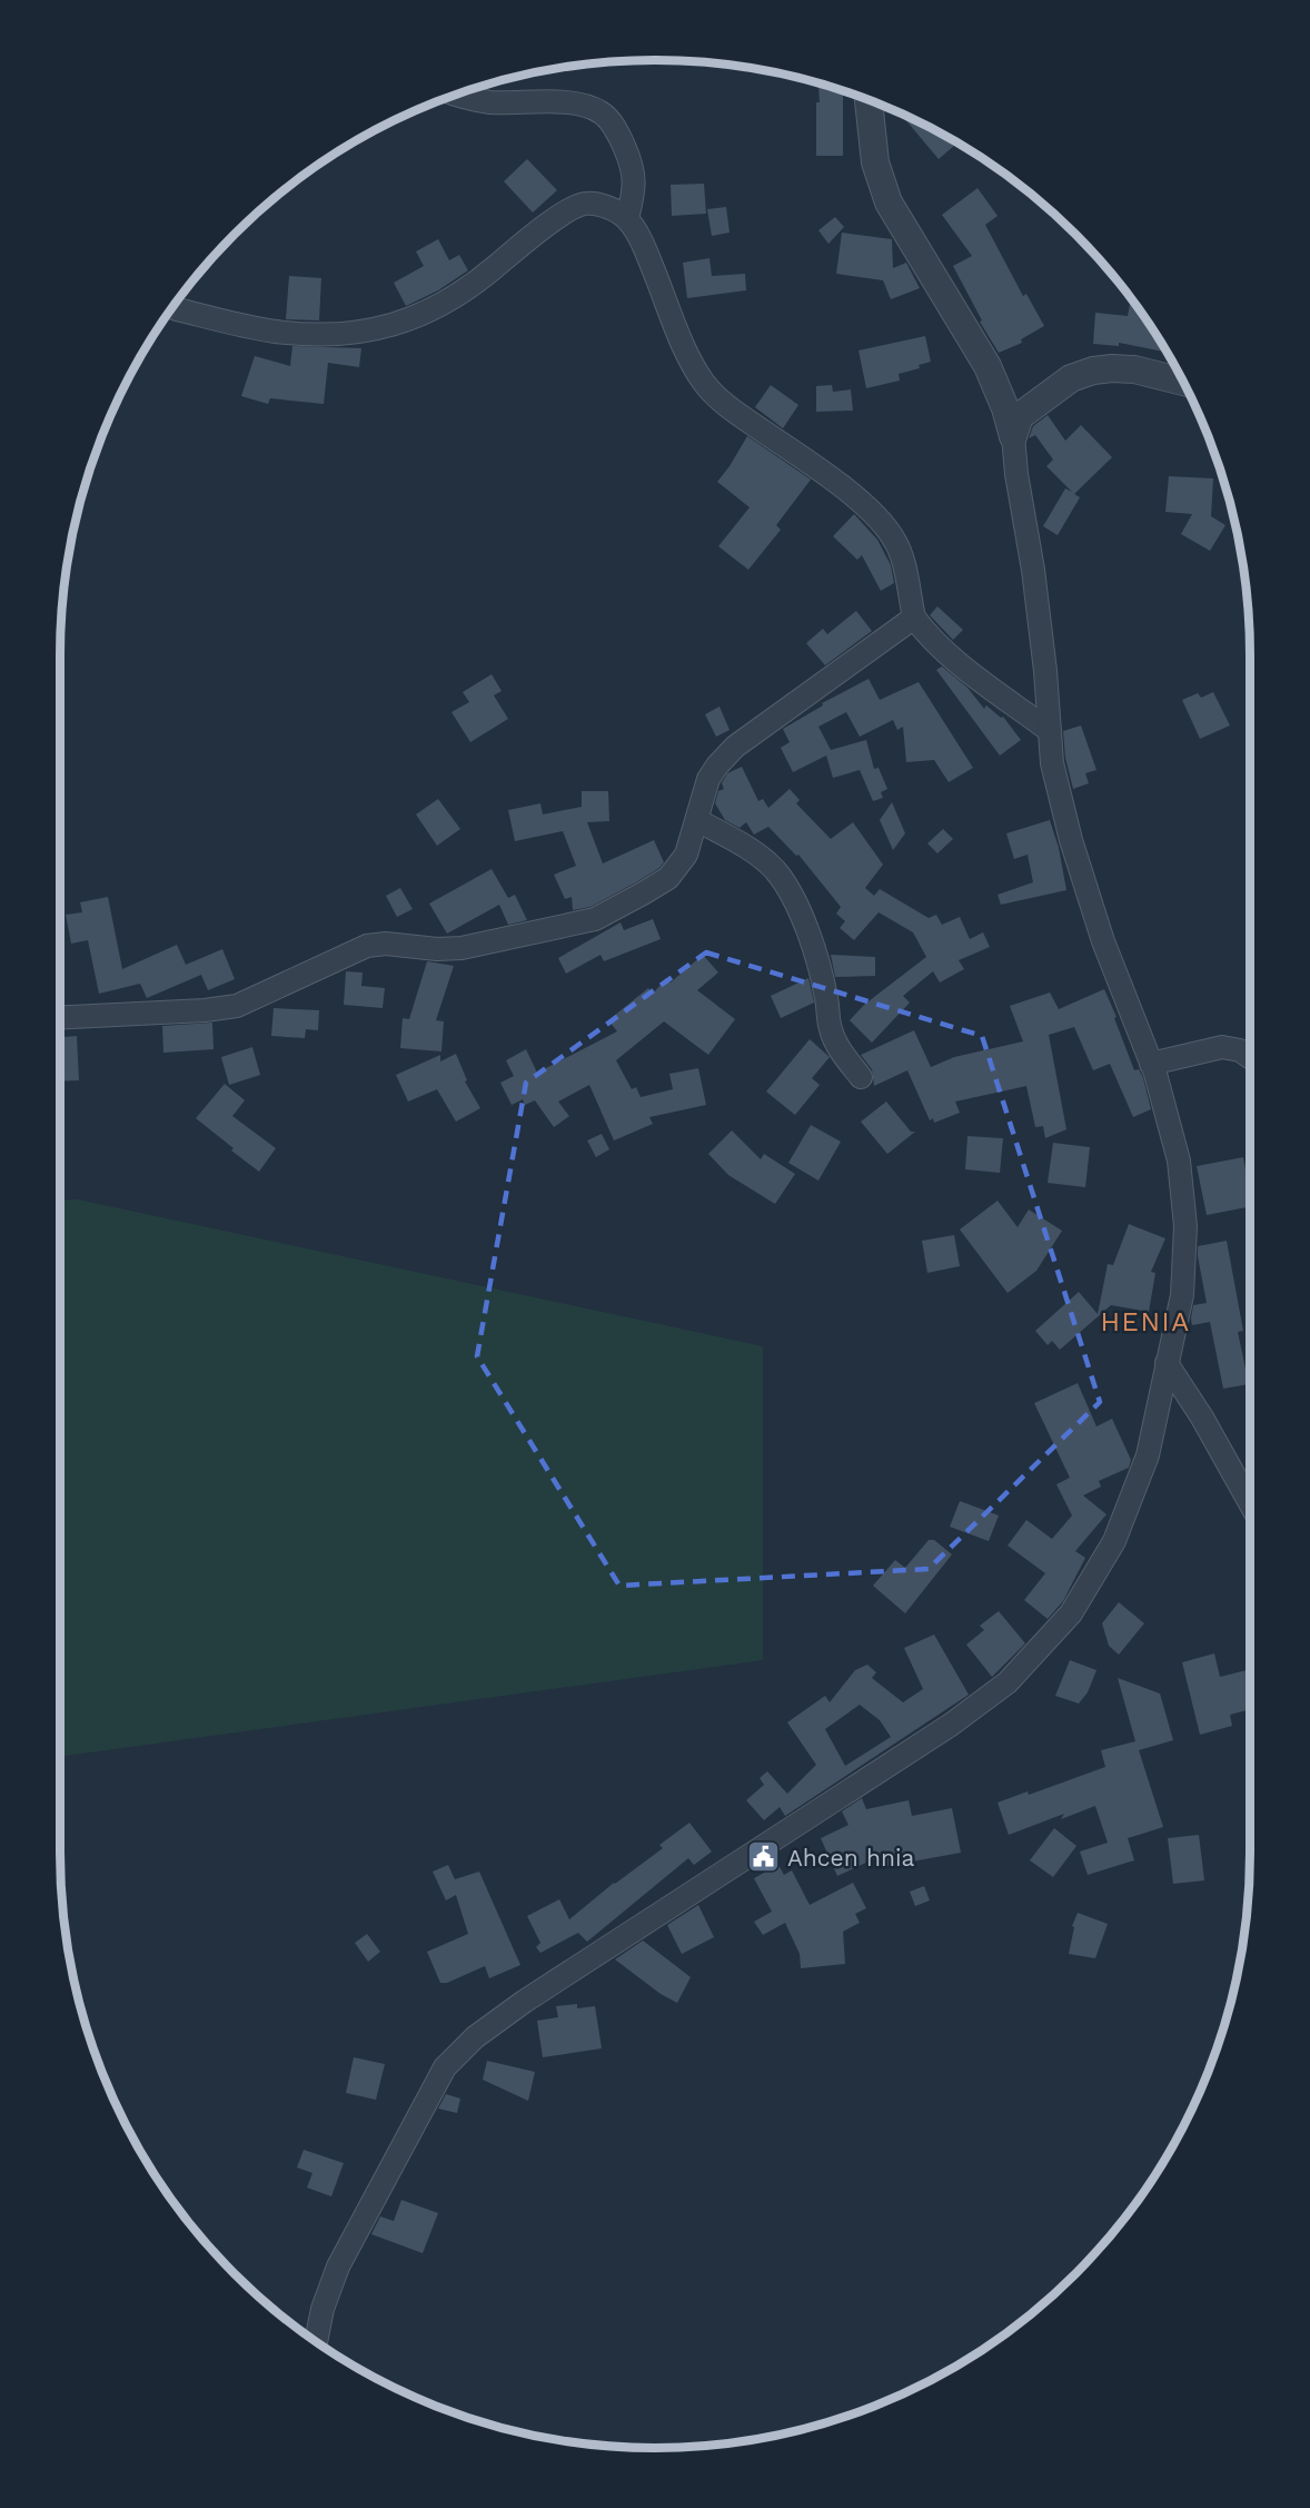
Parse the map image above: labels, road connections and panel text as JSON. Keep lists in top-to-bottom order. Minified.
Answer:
{"districts":["HENIA"],"places":{"public building":["Ahcen hnia"]}}
